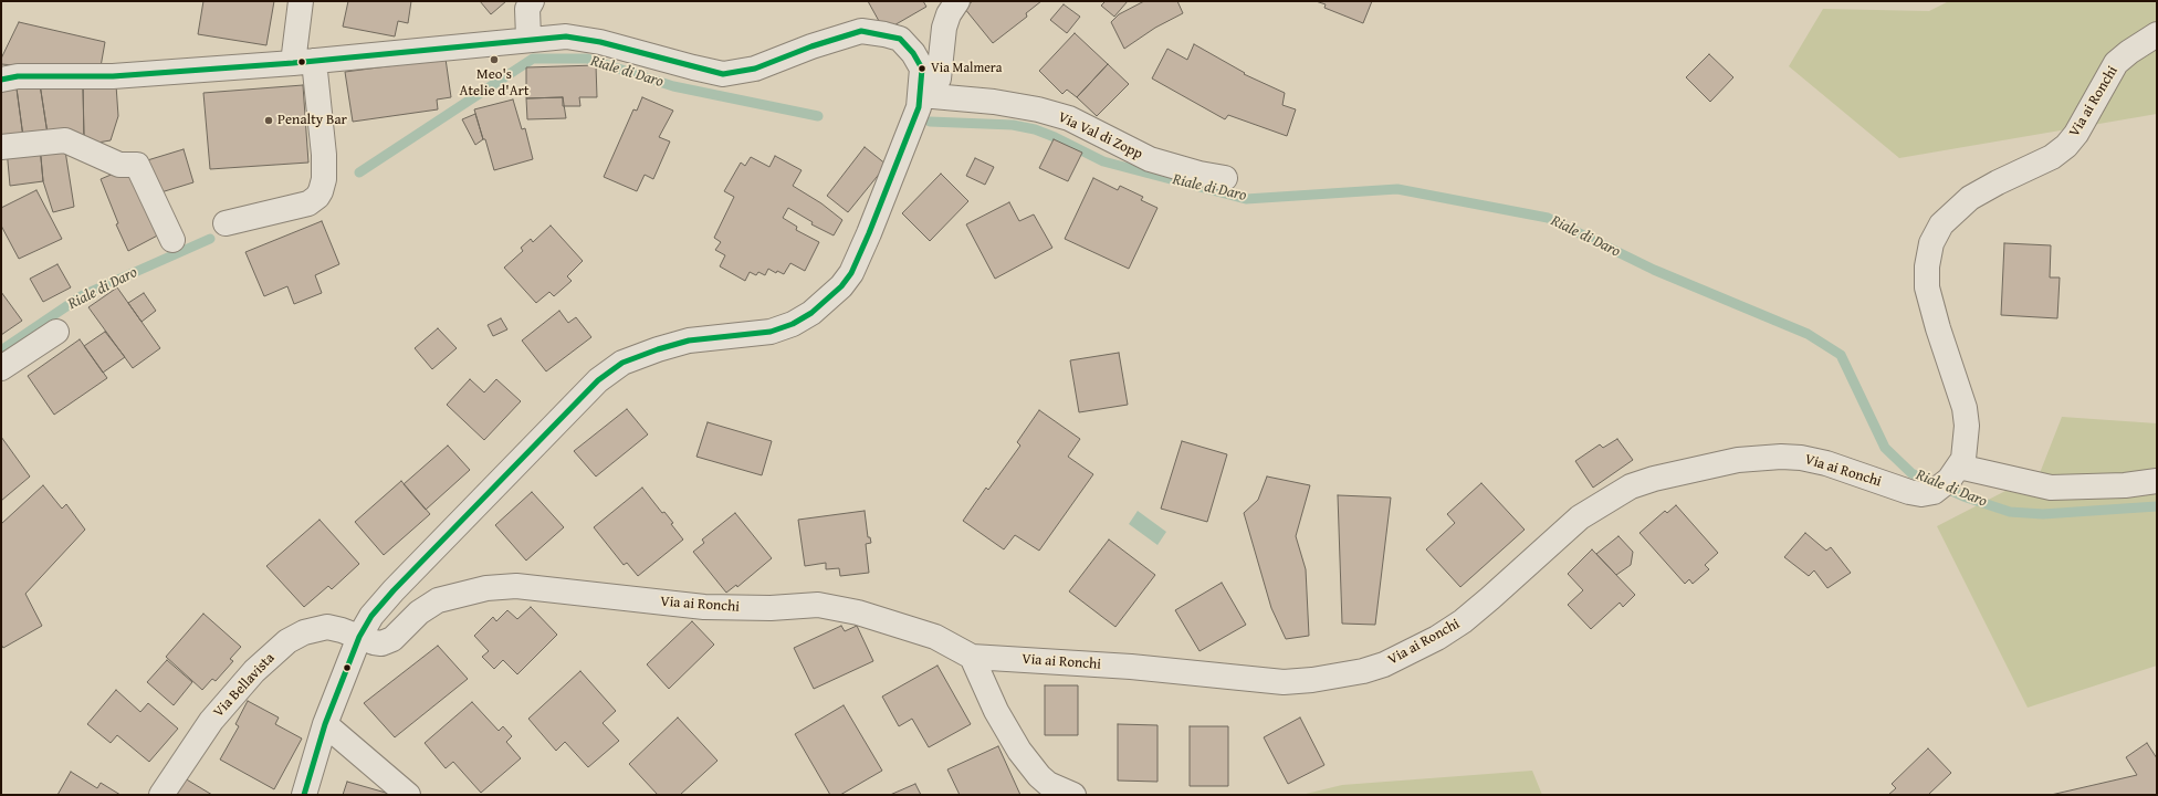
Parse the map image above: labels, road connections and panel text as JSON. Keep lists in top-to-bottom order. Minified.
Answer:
{"streets":{"street":["Via ai Ronchi","Via Val di Zopp","Via Bellavista"]},"crossings":[["Via ai Ronchi","Via Bellavista"]],"water":["Riale di Daro"],"places":["Meo's Atelie d'Art","Via Malmera","Penalty Bar"]}
